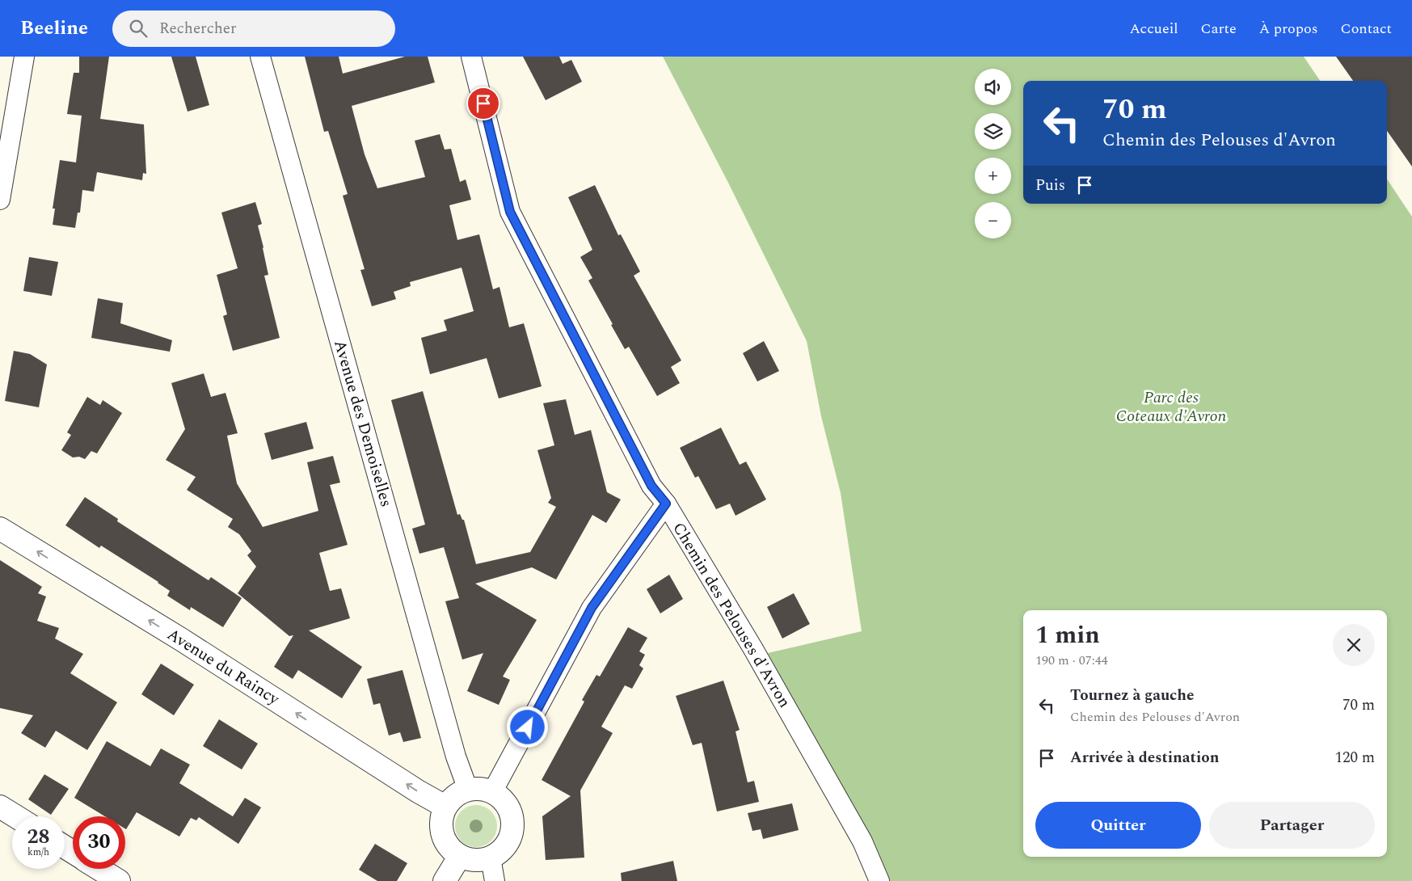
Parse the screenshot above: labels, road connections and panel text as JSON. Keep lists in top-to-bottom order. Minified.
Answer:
{"streets":{"street":["Avenue des Demoiselles","Chemin des Pelouses d'Avron","Avenue du Raincy"]},"crossings":[["Avenue des Demoiselles","Avenue du Raincy"]],"one_way":["Avenue du Raincy"],"parks":["Parc des Coteaux d'Avron"],"page":{"header":"Beeline","search":"Rechercher","nav":["Accueil","Carte","À propos","Contact"],"map_buttons":["+","−"],"turn":["70 m","Chemin des Pelouses d'Avron"],"then":"Puis","heading":["1 min","190 m · 07:44"],"list":[{"name":"Tournez à gauche","note":"Chemin des Pelouses d'Avron","value":"70 m"},{"name":"Arrivée à destination","value":"120 m"}],"buttons":["Quitter","Partager"],"speed":"28 km/h","limit":"30"}}
